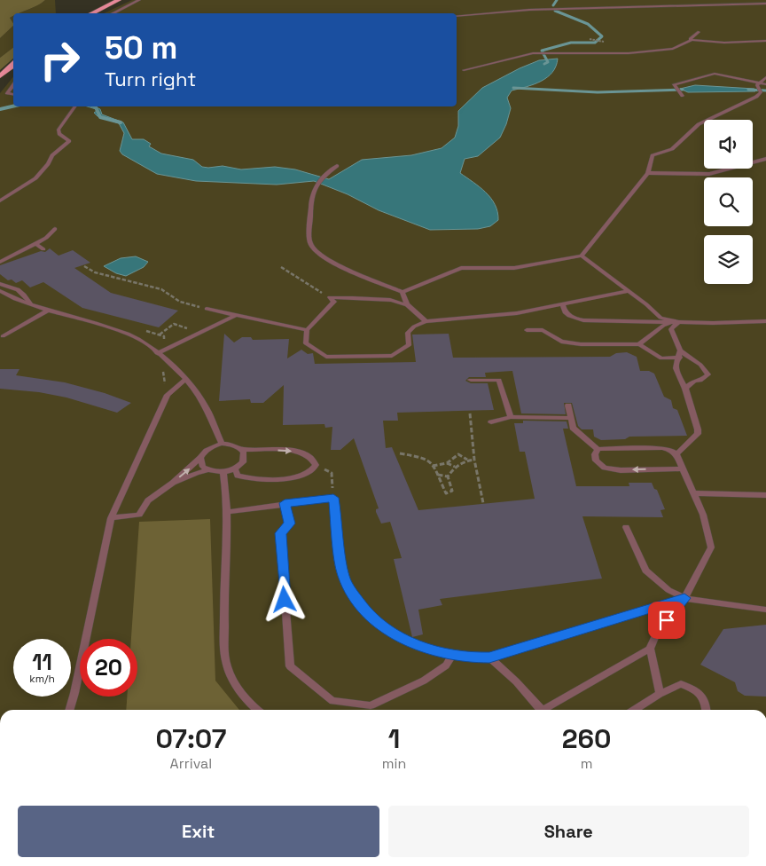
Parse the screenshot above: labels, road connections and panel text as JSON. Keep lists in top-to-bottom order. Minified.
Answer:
{"page":{"turn":["50 m","Turn right"],"speed":"11 km/h","limit":"20","eta":["07:07","Arrival","1","min","260","m"],"buttons":["Exit","Share"]}}
